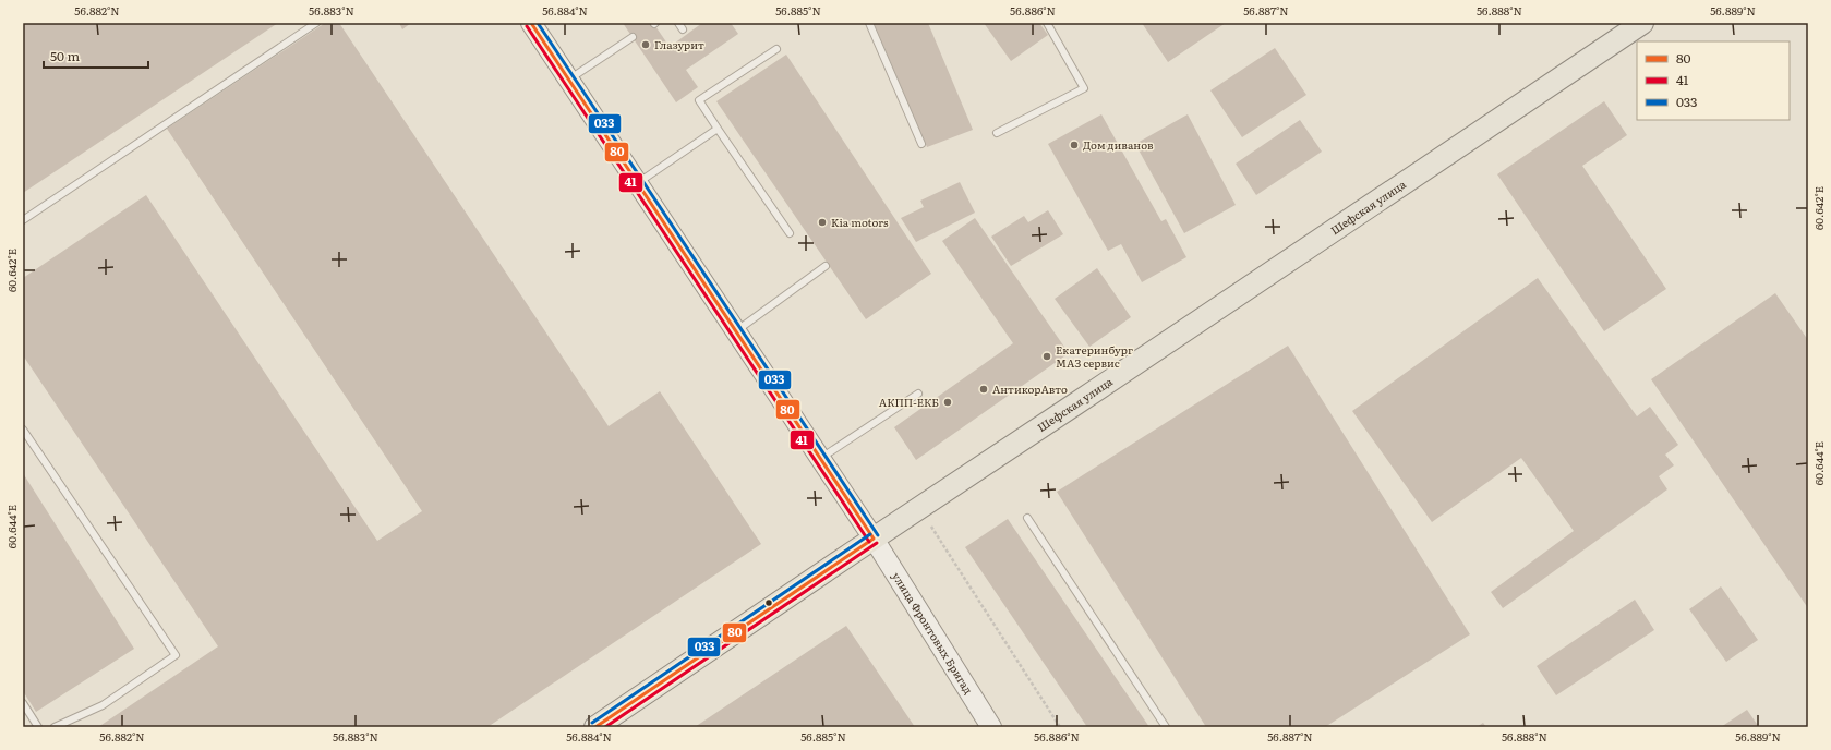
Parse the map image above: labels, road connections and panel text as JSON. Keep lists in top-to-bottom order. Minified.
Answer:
{"streets":{"main road":["Шефская улица","улица Фронтовых Бригад"]},"crossings":[["Шефская улица","улица Фронтовых Бригад"]],"places":["Глазурит","Дом диванов","Kia motors","Екатеринбург МАЗ сервис","АнтикорАвто","АКПП-ЕКБ"],"lines":["transit line 80","transit line 033","transit line 41"],"legend":["80","41","033"],"scale_bar":"50 m","coordinates":["56.882°N","56.883°N","56.884°N","56.885°N","56.886°N","56.887°N","56.888°N","56.889°N","60.642°E","60.644°E"]}
